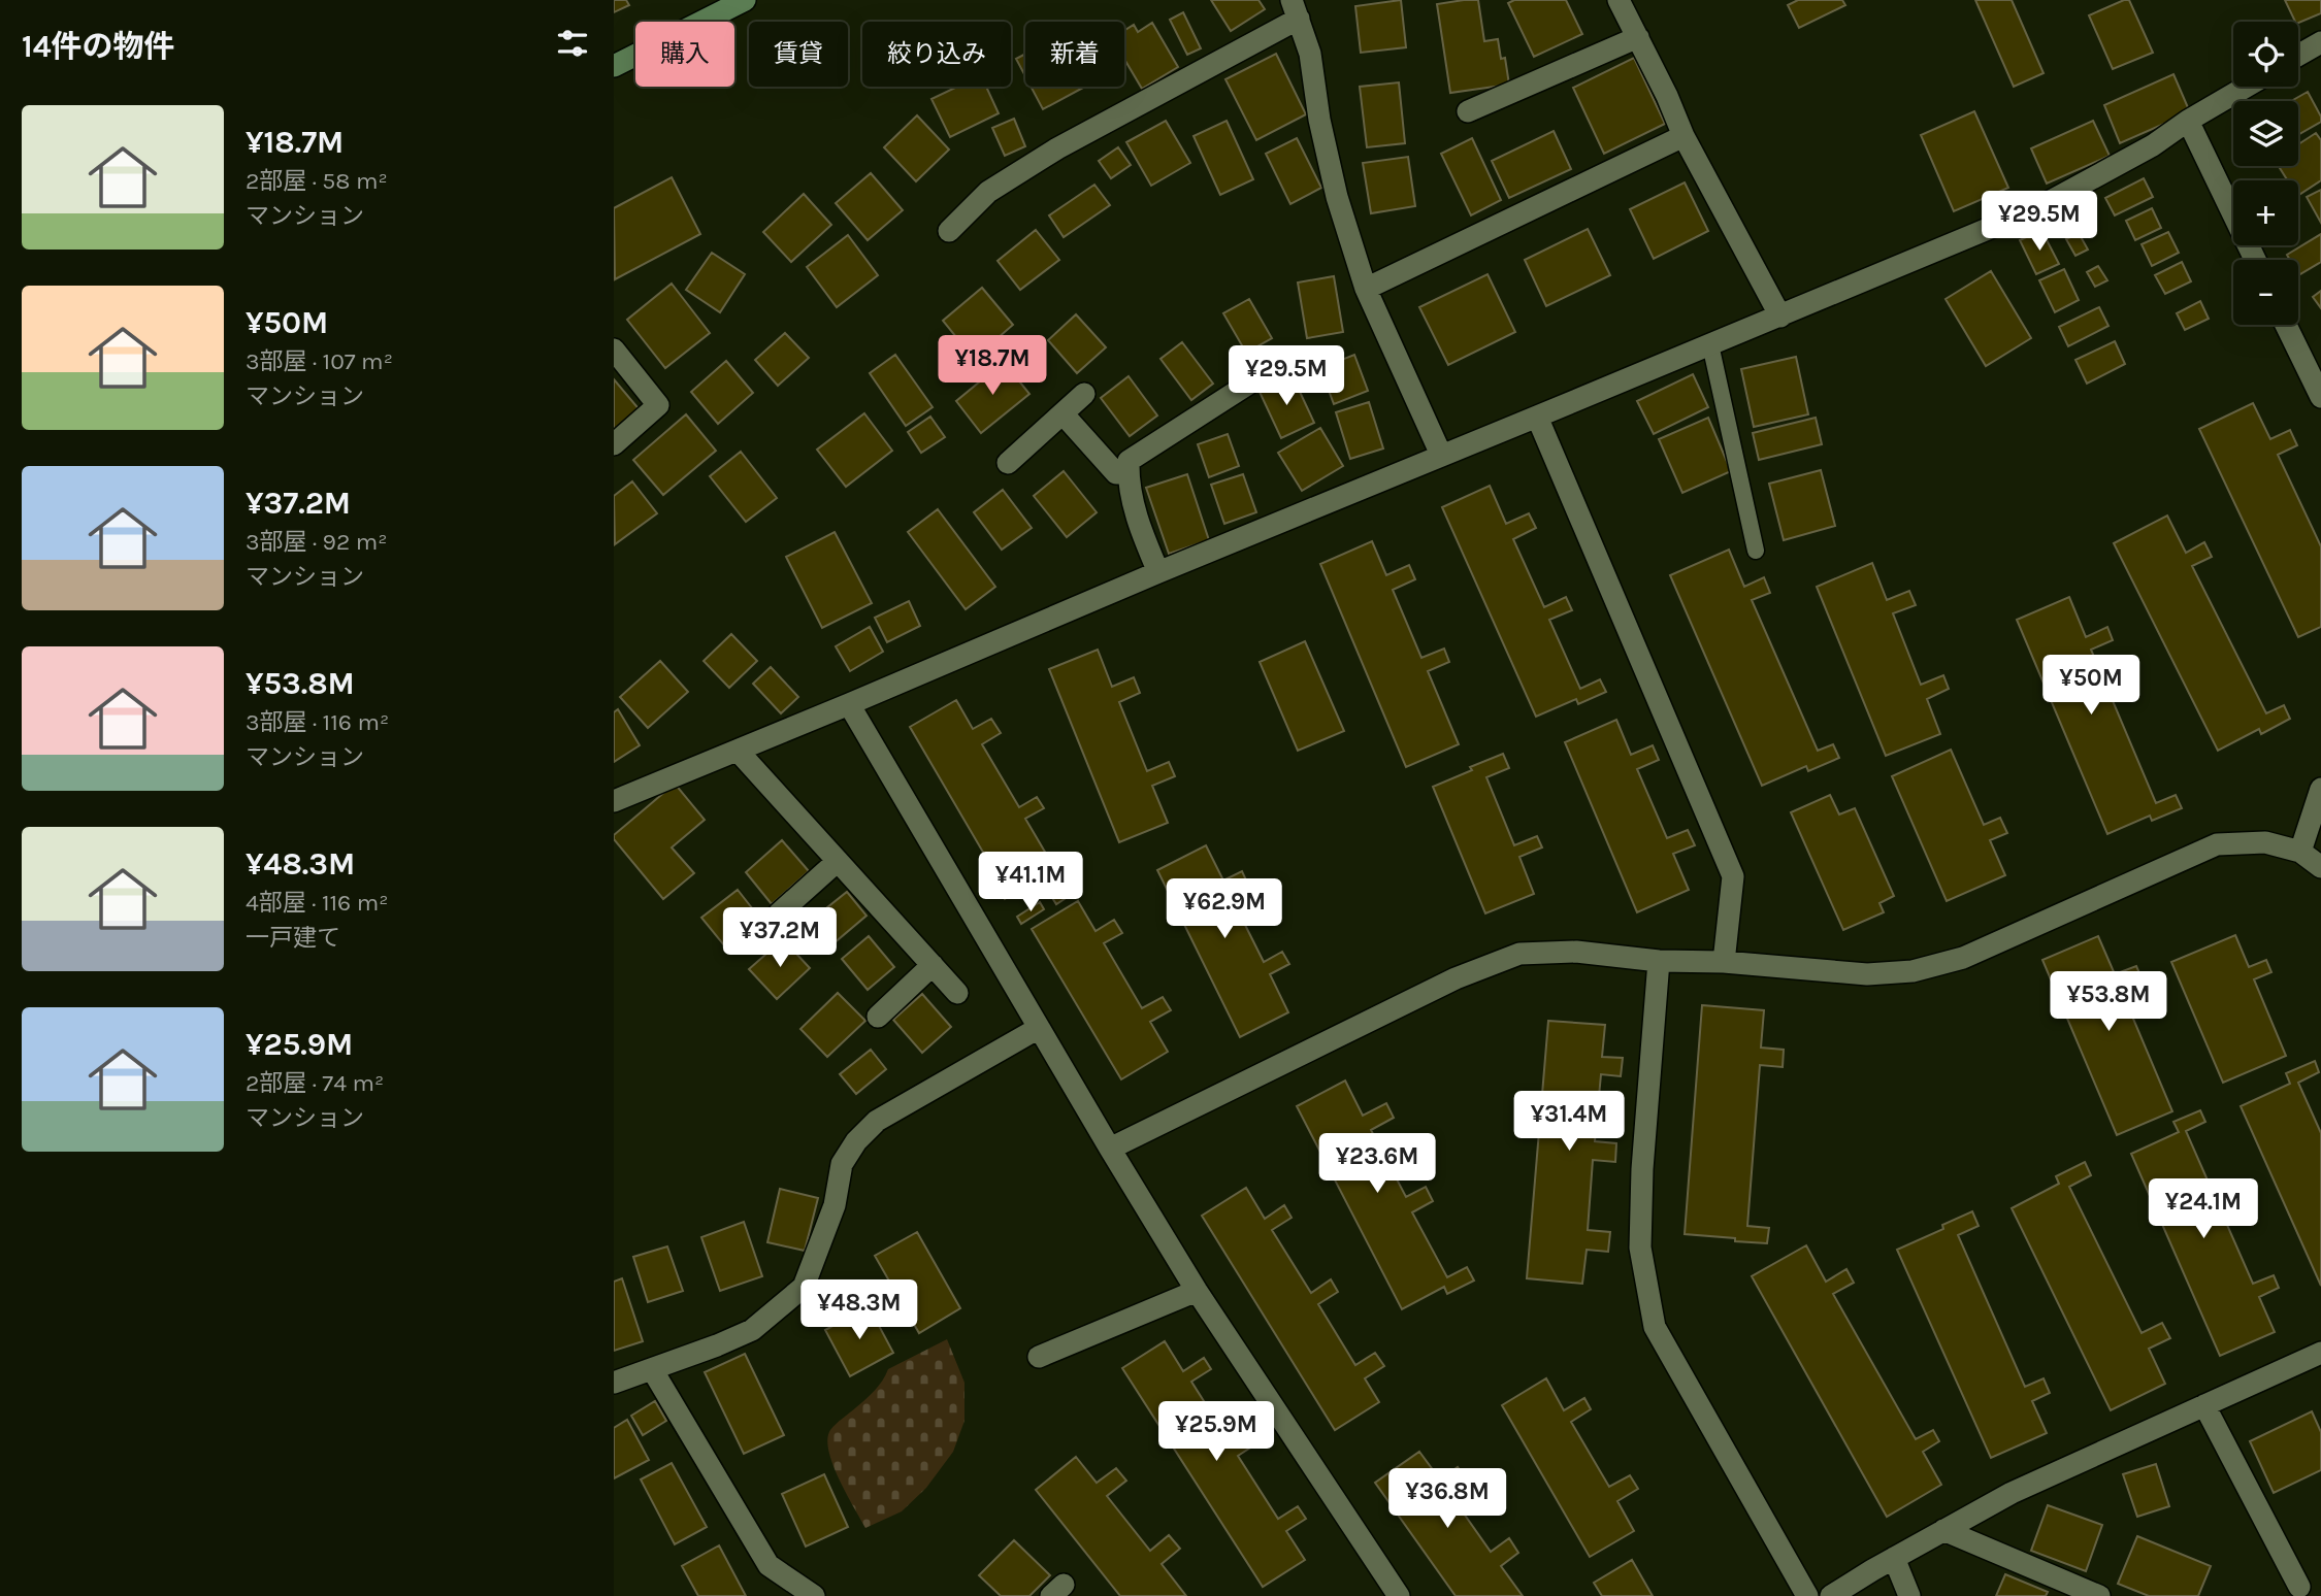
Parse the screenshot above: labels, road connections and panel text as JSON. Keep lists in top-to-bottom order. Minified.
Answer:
{"page":{"heading":"14件の物件","map_buttons":["+","−"],"chip":["購入","賃貸","絞り込み","新着"],"list":[{"name":"¥18.7M","note":"2部屋 · 58 m² · マンション"},{"name":"¥50M","note":"3部屋 · 107 m² · マンション"},{"name":"¥37.2M","note":"3部屋 · 92 m² · マンション"},{"name":"¥53.8M","note":"3部屋 · 116 m² · マンション"},{"name":"¥48.3M","note":"4部屋 · 116 m² · 一戸建て"},{"name":"¥25.9M","note":"2部屋 · 74 m² · マンション"}],"price":["¥29.5M","¥18.7M","¥29.5M","¥50M","¥41.1M","¥62.9M","¥37.2M","¥53.8M","¥31.4M","¥23.6M","¥24.1M","¥48.3M","¥25.9M","¥36.8M"]}}
